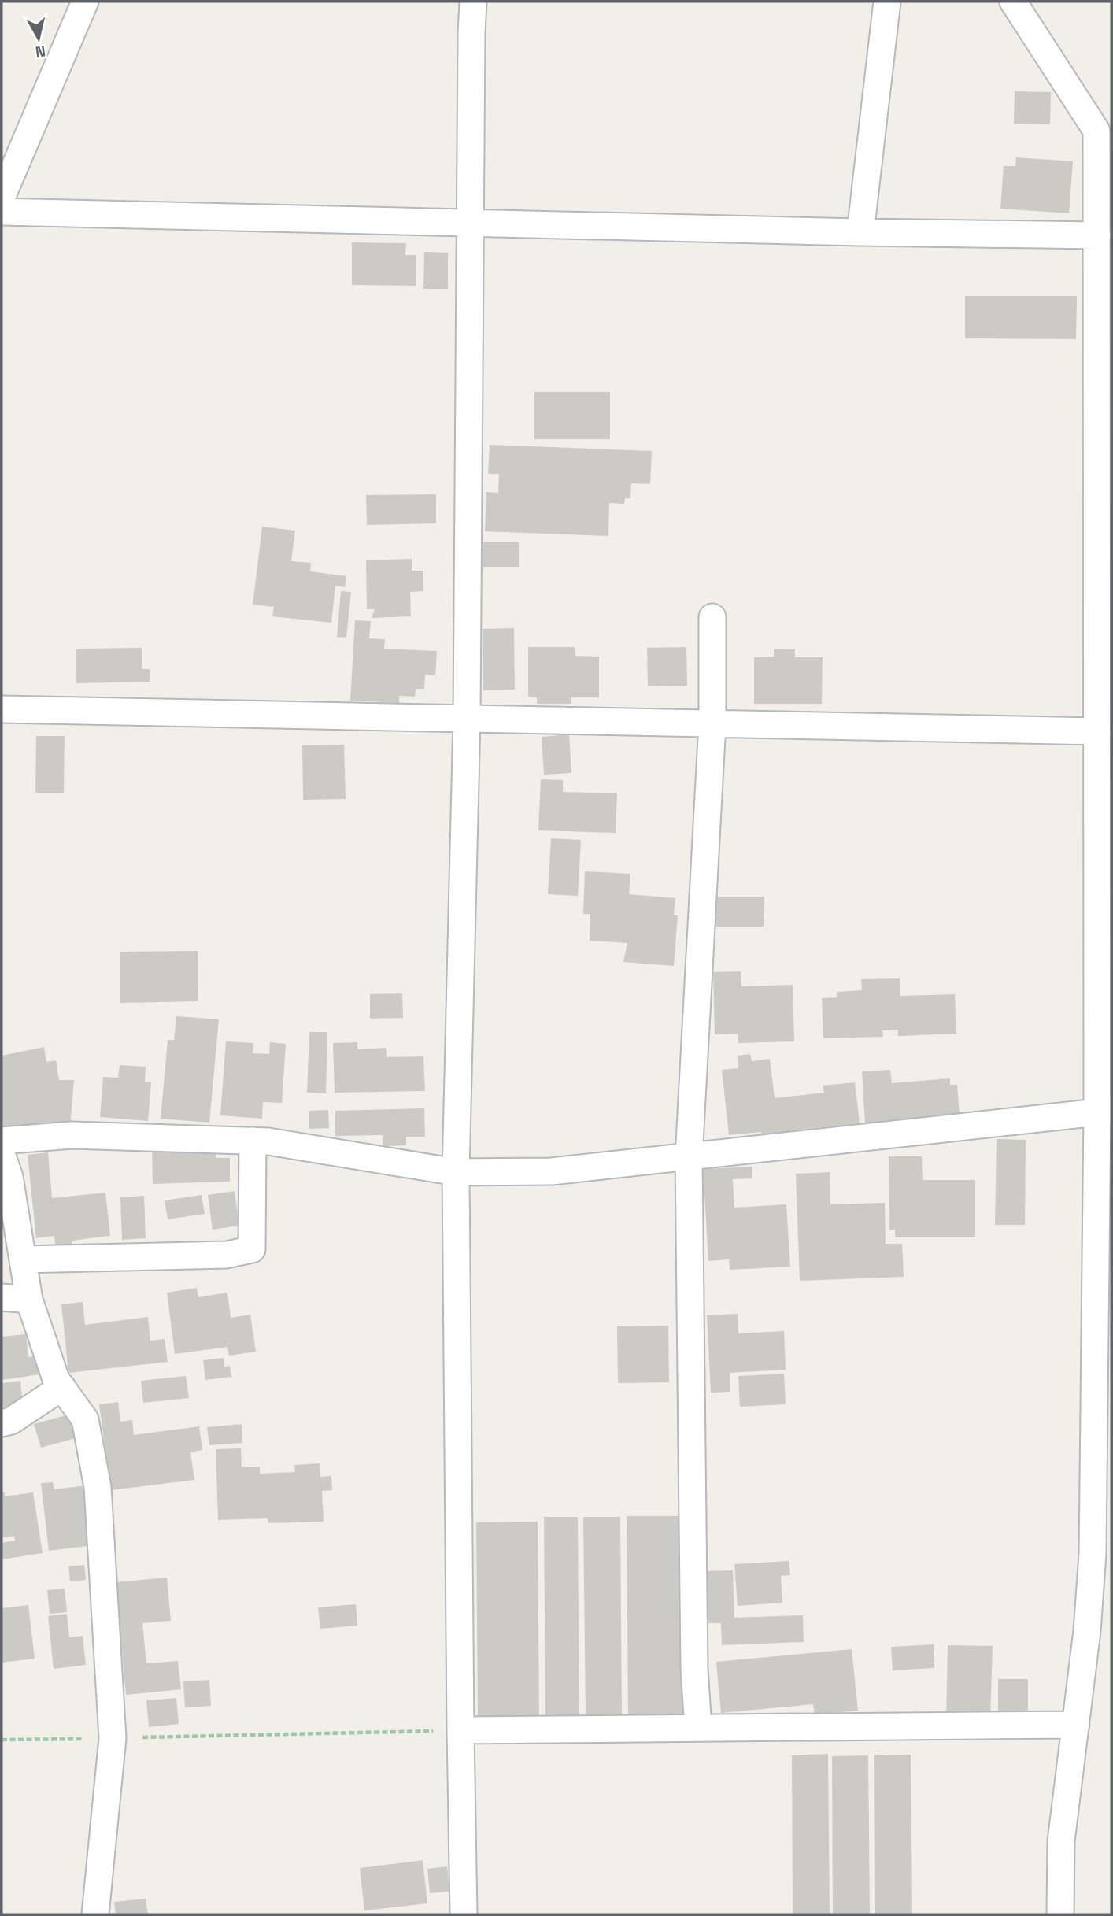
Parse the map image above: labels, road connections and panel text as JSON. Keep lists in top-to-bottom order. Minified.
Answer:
{"north":"bottom"}
